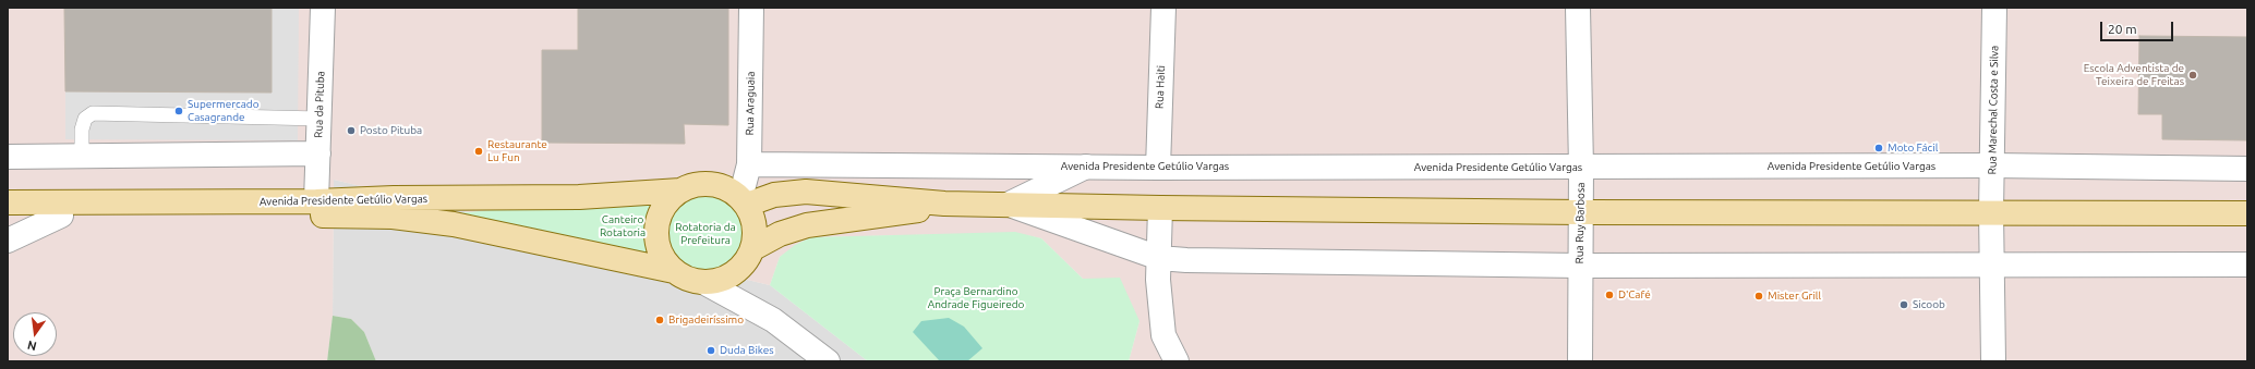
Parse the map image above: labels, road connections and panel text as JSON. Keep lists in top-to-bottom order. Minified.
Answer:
{"streets":{"main road":["Avenida Presidente Getúlio Vargas"],"street":["Rua Haiti","Rua Araguaia","Rua da Pituba","Rua Marechal Costa e Silva","Rua Ruy Barbosa"]},"crossings":[["Rua Haiti","Avenida Presidente Getúlio Vargas"],["Rua Araguaia","Avenida Presidente Getúlio Vargas"],["Rua da Pituba","Avenida Presidente Getúlio Vargas"],["Rua Marechal Costa e Silva","Avenida Presidente Getúlio Vargas"],["Avenida Presidente Getúlio Vargas","Rua Ruy Barbosa"]],"parks":["Canteiro Rotatoria","Rotatoria da Prefeitura","Praça Bernardino Andrade Figueiredo"],"places":["Escola Adventista de Teixeira de Freitas","Supermercado Casagrande","Posto Pituba","Moto Fácil","Restaurante Lu Fun","D'Café","Mister Grill","Sicoob","Brigadeiríssimo","Duda Bikes"],"scale_bar":"20 m","north":"bottom"}
